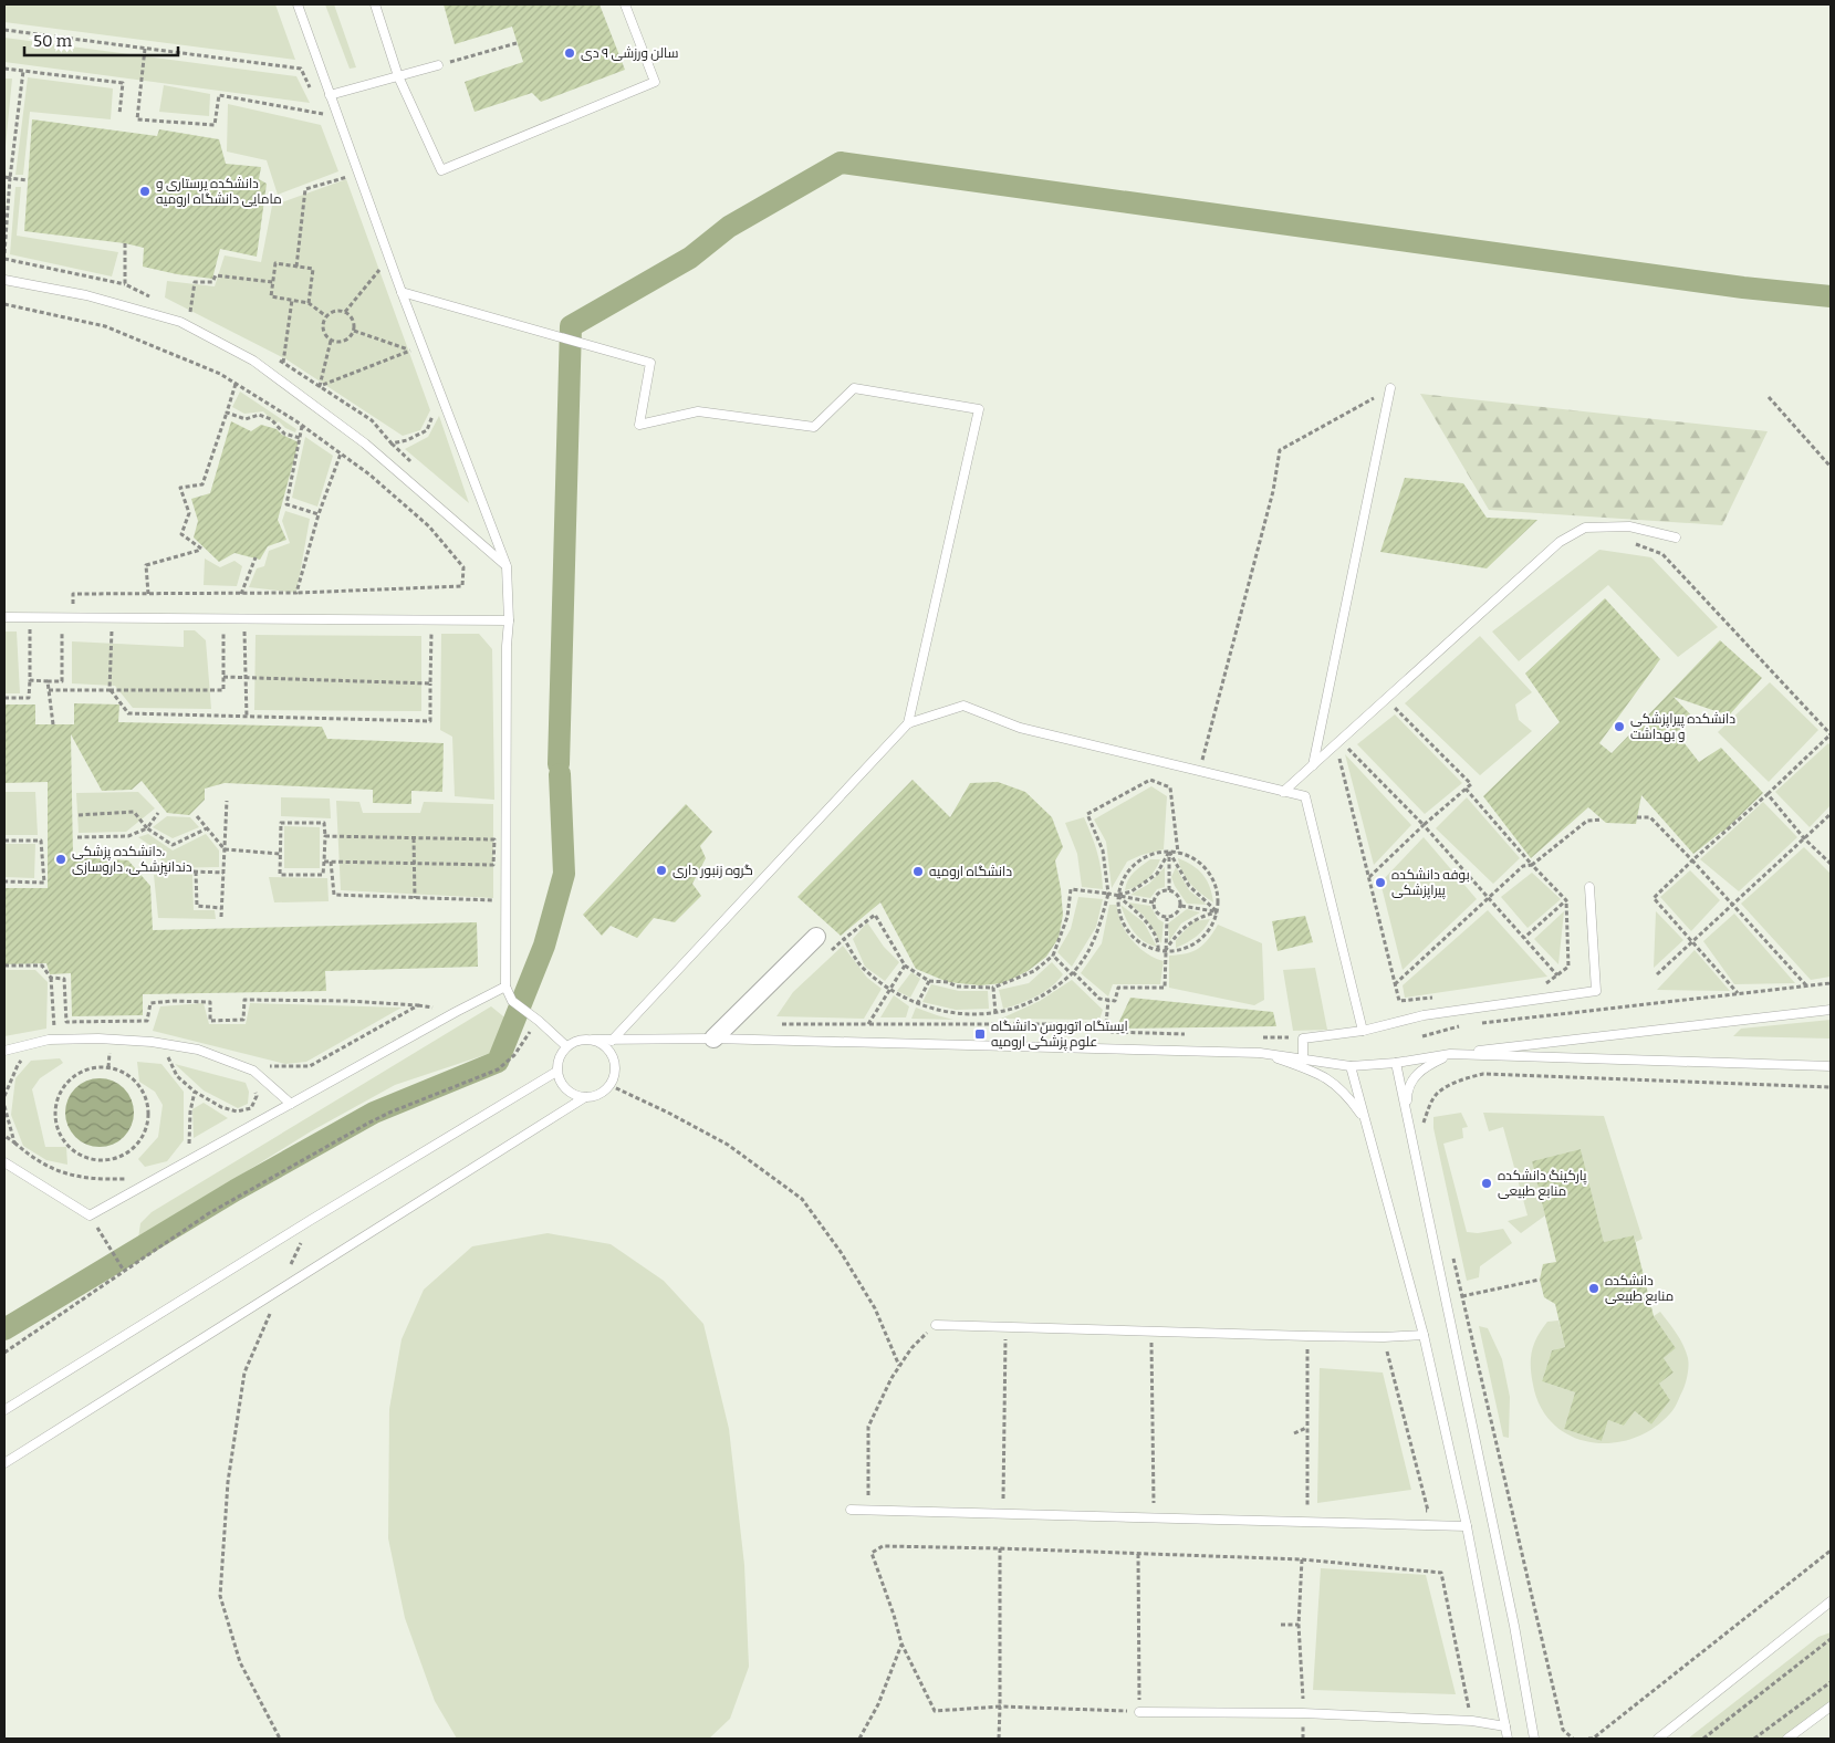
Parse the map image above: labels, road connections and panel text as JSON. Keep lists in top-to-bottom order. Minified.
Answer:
{"places":{"other":["سالن ورزشی ۹ دی","دانشکده پرستاری و مامایی دانشگاه ارومیه","دانشکده پیراپزشکی و بهداشت","دانشکده پزشکی، دندانپزشکی، داروسازی","گروه زنبور داری","دانشگاه ارومیه","بوفه دانشکده پیراپزشکی","پارکینگ دانشکده منابع طبیعی","دانشکده منابع طبیعی"],"transit":["ایستگاه اتوبوس دانشگاه علوم پزشکی ارومیه"]},"scale_bar":"50 m"}
